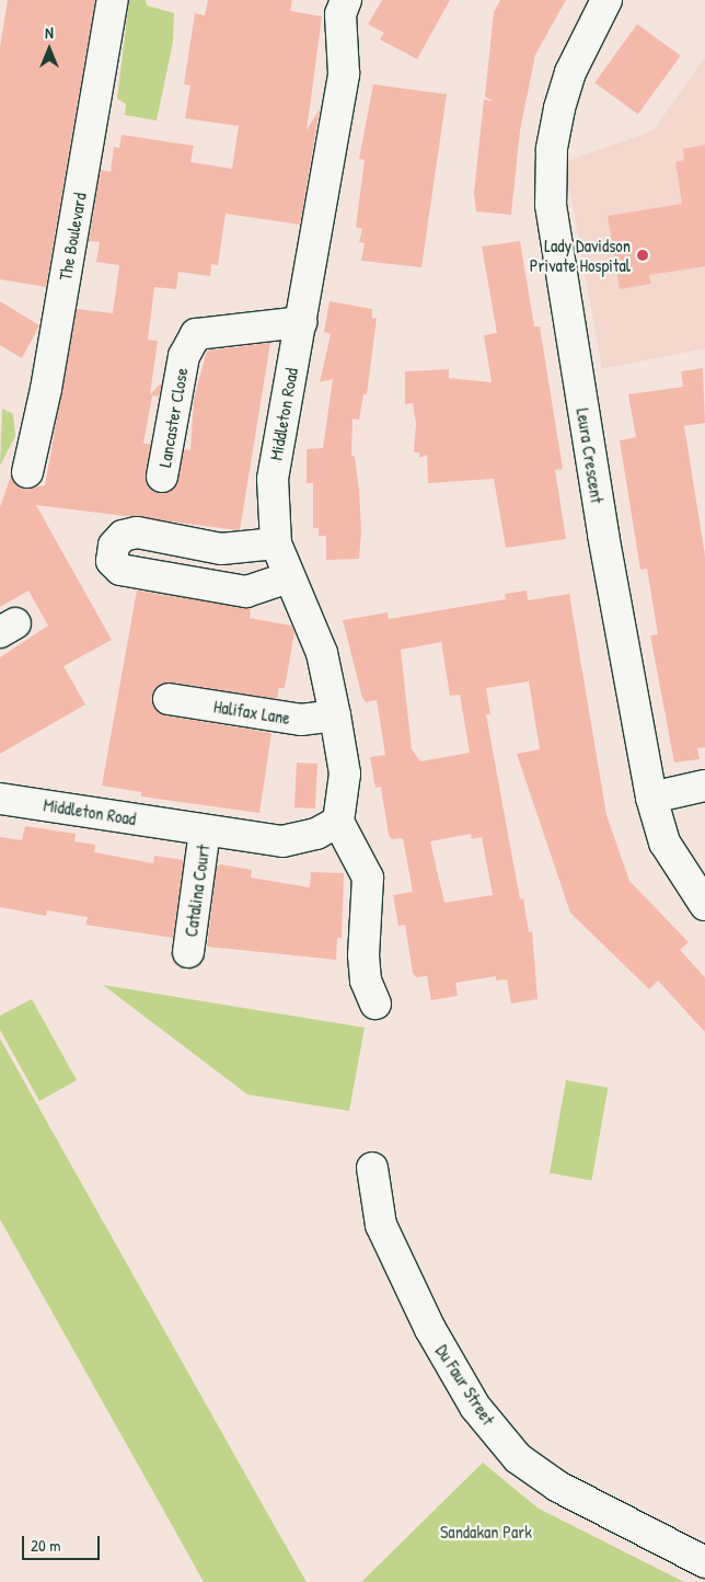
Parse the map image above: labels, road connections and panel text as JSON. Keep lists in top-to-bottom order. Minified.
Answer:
{"streets":{"street":["The Boulevard","Middleton Road","Lancaster Close","Leura Crescent","Halifax Lane","Catalina Court","Du Faur Street"]},"crossings":[["Middleton Road","Lancaster Close"],["Middleton Road","Halifax Lane"],["Middleton Road","Catalina Court"]],"parks":["Sandakan Park"],"places":["Lady Davidson Private Hospital"],"scale_bar":"20 m","north":"top"}
